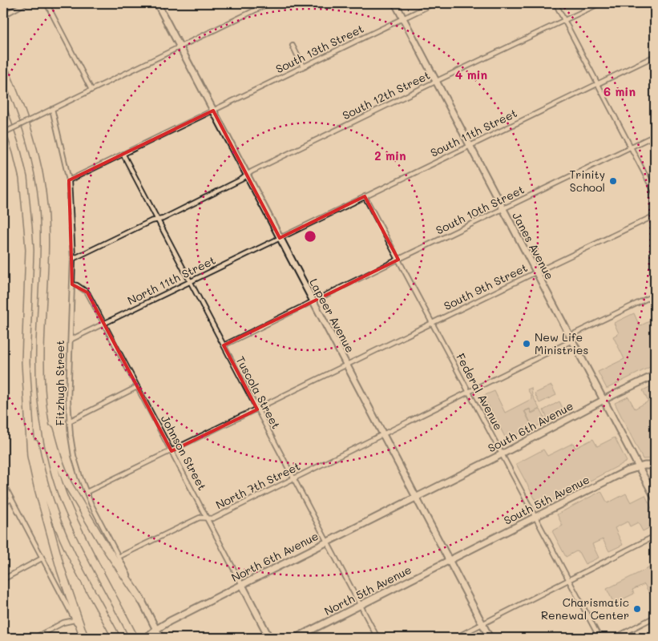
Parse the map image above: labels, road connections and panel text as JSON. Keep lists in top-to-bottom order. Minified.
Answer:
{"streets":{"street":["South 13th Street","South 12th Street","South 11th Street","South 10th Street","Janes Avenue","North 11th Street","South 9th Street","Lapeer Avenue","Fitzhugh Street","Federal Avenue","Tuscola Street","South 6th Avenue","Johnson Street","North 7th Street","South 5th Avenue","North 6th Avenue","North 5th Avenue"]},"crossings":[["South 13th Street","Janes Avenue"],["South 13th Street","Lapeer Avenue"],["South 13th Street","Fitzhugh Street"],["South 13th Street","Tuscola Street"],["South 12th Street","Janes Avenue"],["South 12th Street","Lapeer Avenue"],["South 12th Street","Fitzhugh Street"],["South 12th Street","Tuscola Street"],["South 11th Street","Janes Avenue"],["South 11th Street","North 11th Street"],["South 11th Street","Lapeer Avenue"],["South 11th Street","Federal Avenue"],["South 10th Street","Janes Avenue"],["South 10th Street","Lapeer Avenue"],["South 10th Street","Federal Avenue"],["South 10th Street","Tuscola Street"],["Janes Avenue","South 9th Street"],["Janes Avenue","South 6th Avenue"],["Janes Avenue","North 7th Street"],["Janes Avenue","South 5th Avenue"],["North 11th Street","Lapeer Avenue"],["North 11th Street","Fitzhugh Street"],["North 11th Street","Tuscola Street"],["North 11th Street","Johnson Street"],["South 9th Street","Lapeer Avenue"],["South 9th Street","Fitzhugh Street"],["South 9th Street","Federal Avenue"],["South 9th Street","Tuscola Street"],["South 9th Street","Johnson Street"],["Lapeer Avenue","South 6th Avenue"],["Lapeer Avenue","North 7th Street"],["Lapeer Avenue","South 5th Avenue"],["Lapeer Avenue","North 6th Avenue"],["Lapeer Avenue","North 5th Avenue"],["Fitzhugh Street","Johnson Street"],["Fitzhugh Street","North 7th Street"],["Fitzhugh Street","North 6th Avenue"],["Federal Avenue","South 6th Avenue"],["Federal Avenue","North 7th Street"],["Federal Avenue","South 5th Avenue"],["Tuscola Street","North 7th Street"],["Tuscola Street","North 6th Avenue"],["Tuscola Street","North 5th Avenue"],["South 6th Avenue","North 6th Avenue"],["Johnson Street","North 7th Street"],["Johnson Street","North 6th Avenue"],["South 5th Avenue","North 5th Avenue"]],"places":["Trinity School","New Life Ministries","Charismatic Renewal Center"],"rings":["4 min","6 min","2 min"]}
